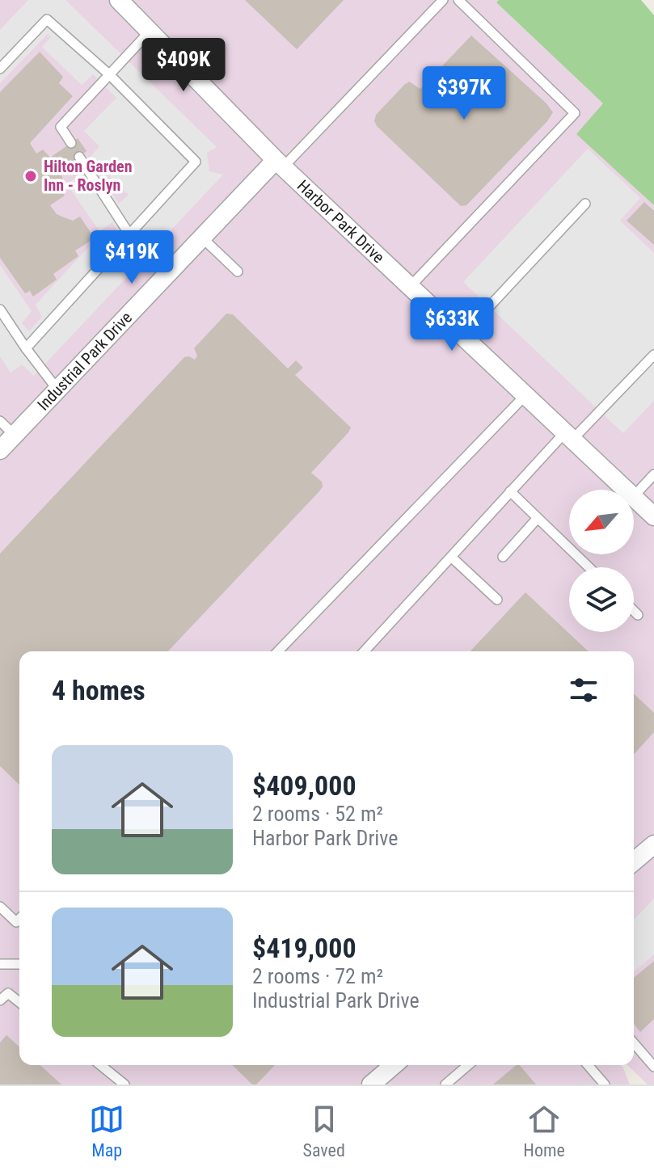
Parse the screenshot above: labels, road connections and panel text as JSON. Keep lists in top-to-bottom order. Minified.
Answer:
{"streets":{"street":["Harbor Park Drive","Industrial Park Drive"]},"crossings":[["Harbor Park Drive","Industrial Park Drive"]],"places":["Hilton Garden Inn - Roslyn"],"north":"bottom left","page":{"price":["$409K","$397K","$419K","$633K"],"heading":"4 homes","list":[{"name":"$409,000","note":"2 rooms · 52 m² · Harbor Park Drive"},{"name":"$419,000","note":"2 rooms · 72 m² · Industrial Park Drive"}],"tabs":["Map","Saved","Home"]}}
